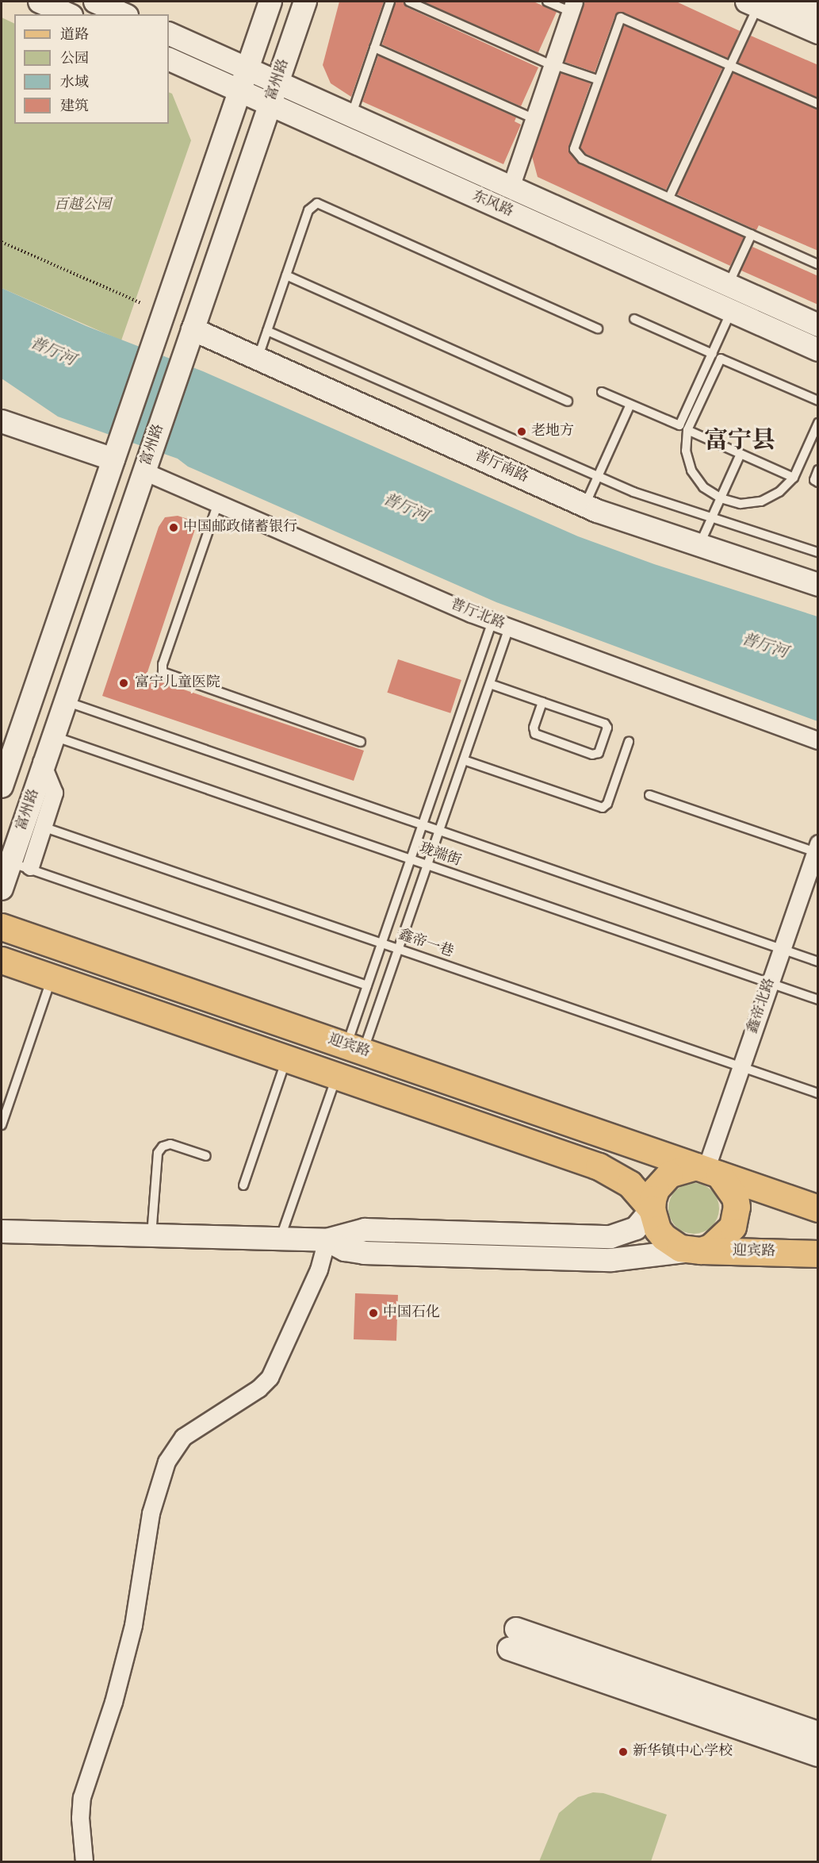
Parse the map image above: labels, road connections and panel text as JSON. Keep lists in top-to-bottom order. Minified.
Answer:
{"streets":{"main road":["富州路","东风路","普厅南路","迎宾路"],"street":["普厅北路","鑫帝北路"],"lane":["珑端街","鑫帝一巷"]},"crossings":[["富州路","东风路"],["富州路","普厅南路"],["富州路","普厅北路"],["富州路","珑端街"],["富州路","鑫帝一巷"],["珑端街","鑫帝北路"],["鑫帝一巷","鑫帝北路"],["鑫帝北路","迎宾路"]],"districts":["富宁县"],"water":["普厅河"],"parks":["百越公园"],"places":["老地方","中国邮政储蓄银行","富宁儿童医院","中国石化","新华镇中心学校"],"legend":["道路","公园","水域","建筑"]}
